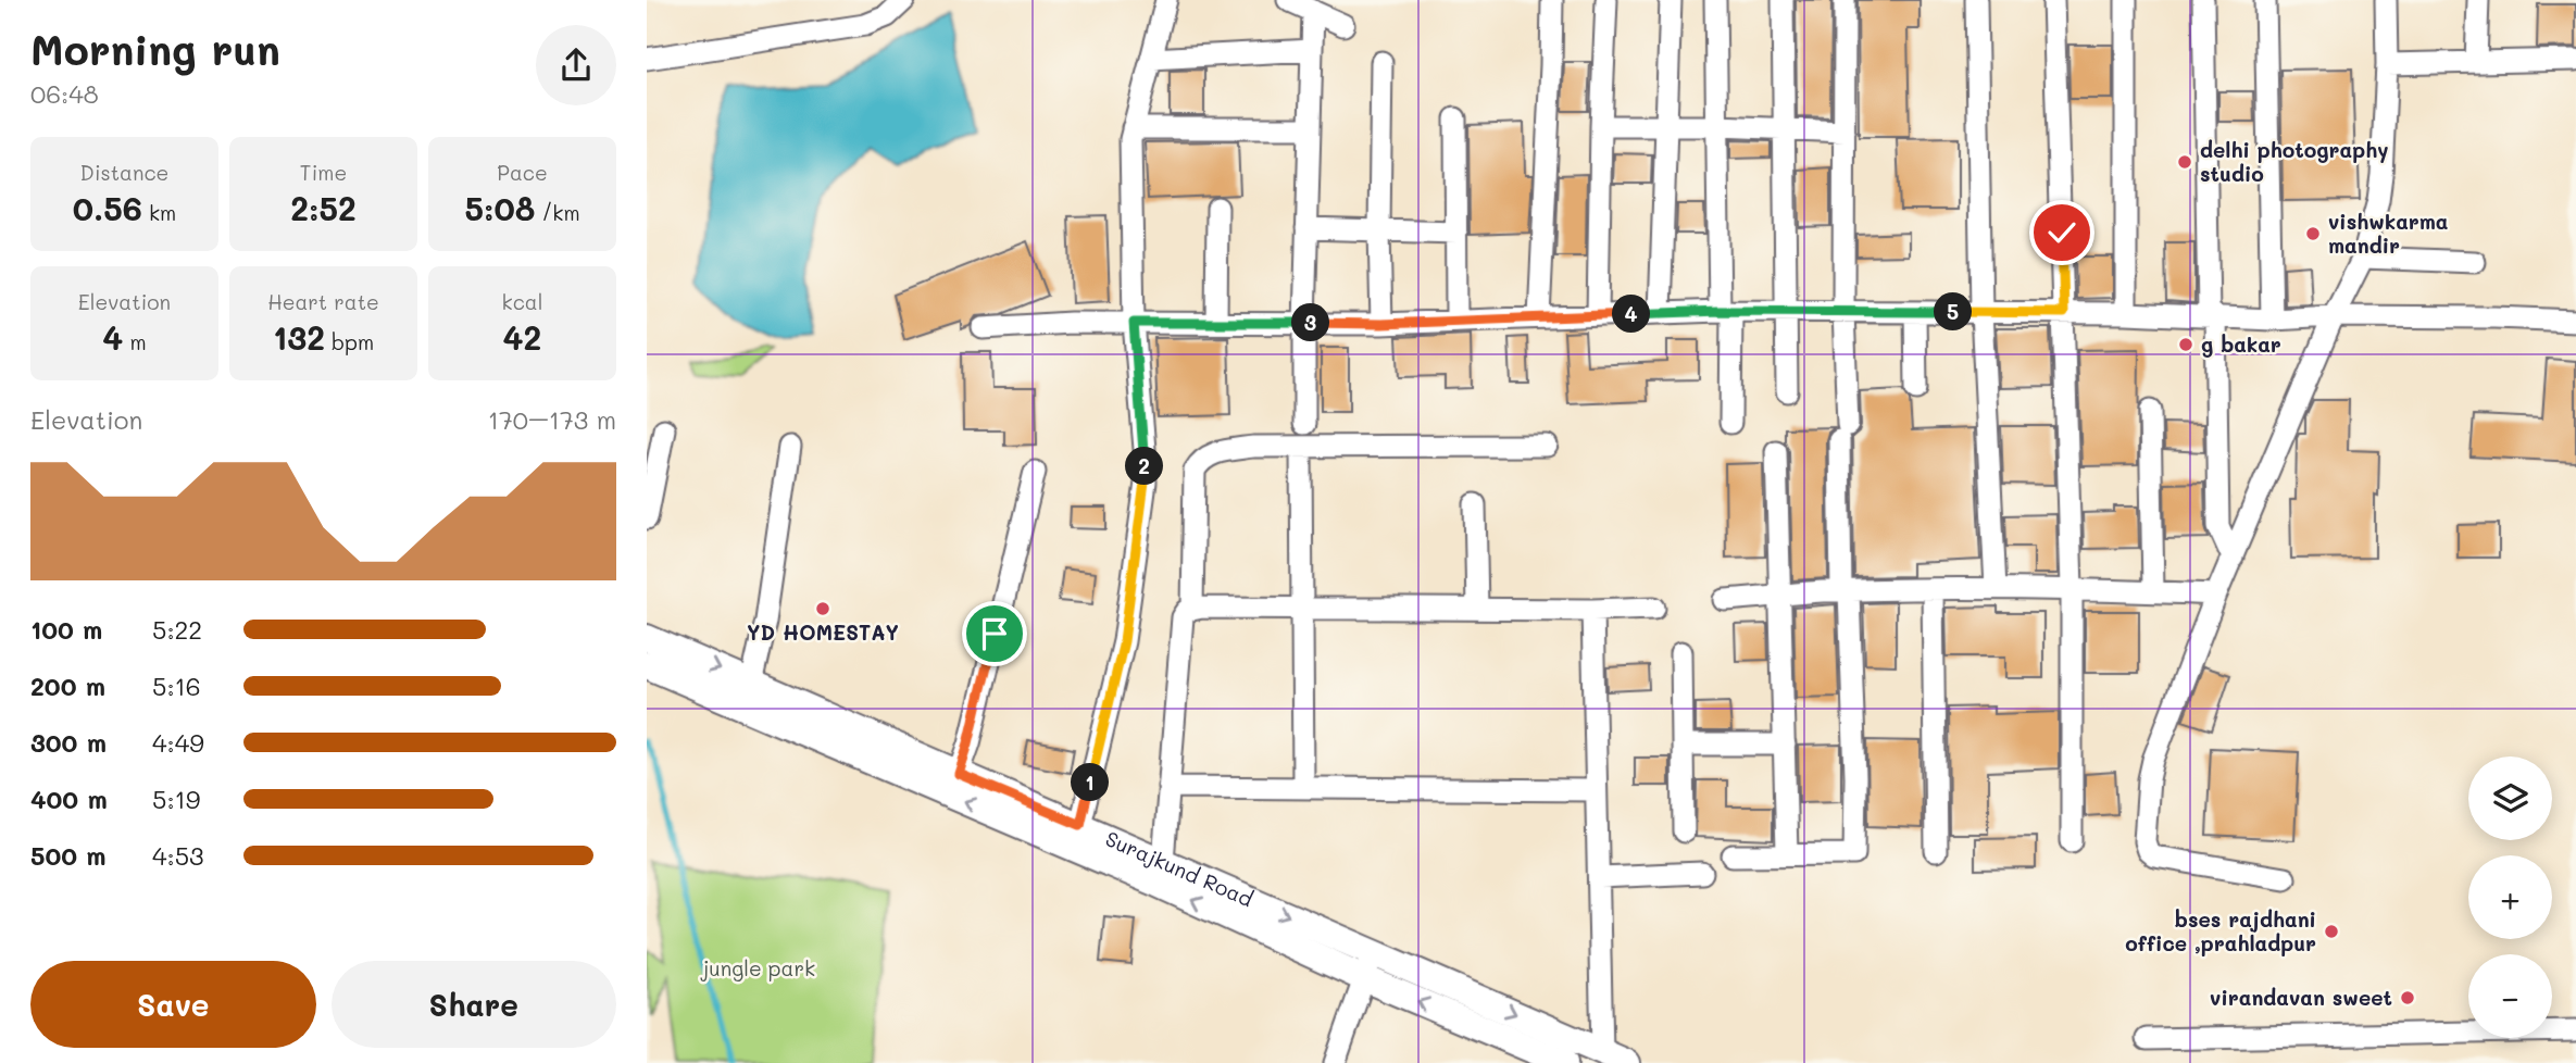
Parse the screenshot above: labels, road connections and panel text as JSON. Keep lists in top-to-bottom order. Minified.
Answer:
{"streets":{"main road":["Surajkund Road"]},"parks":["jungle park"],"places":["delhi photography studio","vishwkarma mandir","g bakar","YD HOMESTAY","bses rajdhani office ,prahladpur","virandavan sweet"],"page":{"heading":["Morning run","06:48"],"stats":[["Distance","0.56 km"],["Time","2:52"],["Pace","5:08 /km"],["Elevation","4 m"],["Heart rate","132 bpm"],["kcal","42"]],"pins":["5","4","3","2","1"],"chart":["Elevation","170–173 m"],"list":[{"name":"100 m","note":"5:22"},{"name":"200 m","note":"5:16"},{"name":"300 m","note":"4:49"},{"name":"400 m","note":"5:19"},{"name":"500 m","note":"4:53"}],"map_buttons":["+","−"],"buttons":["Save","Share"]}}
